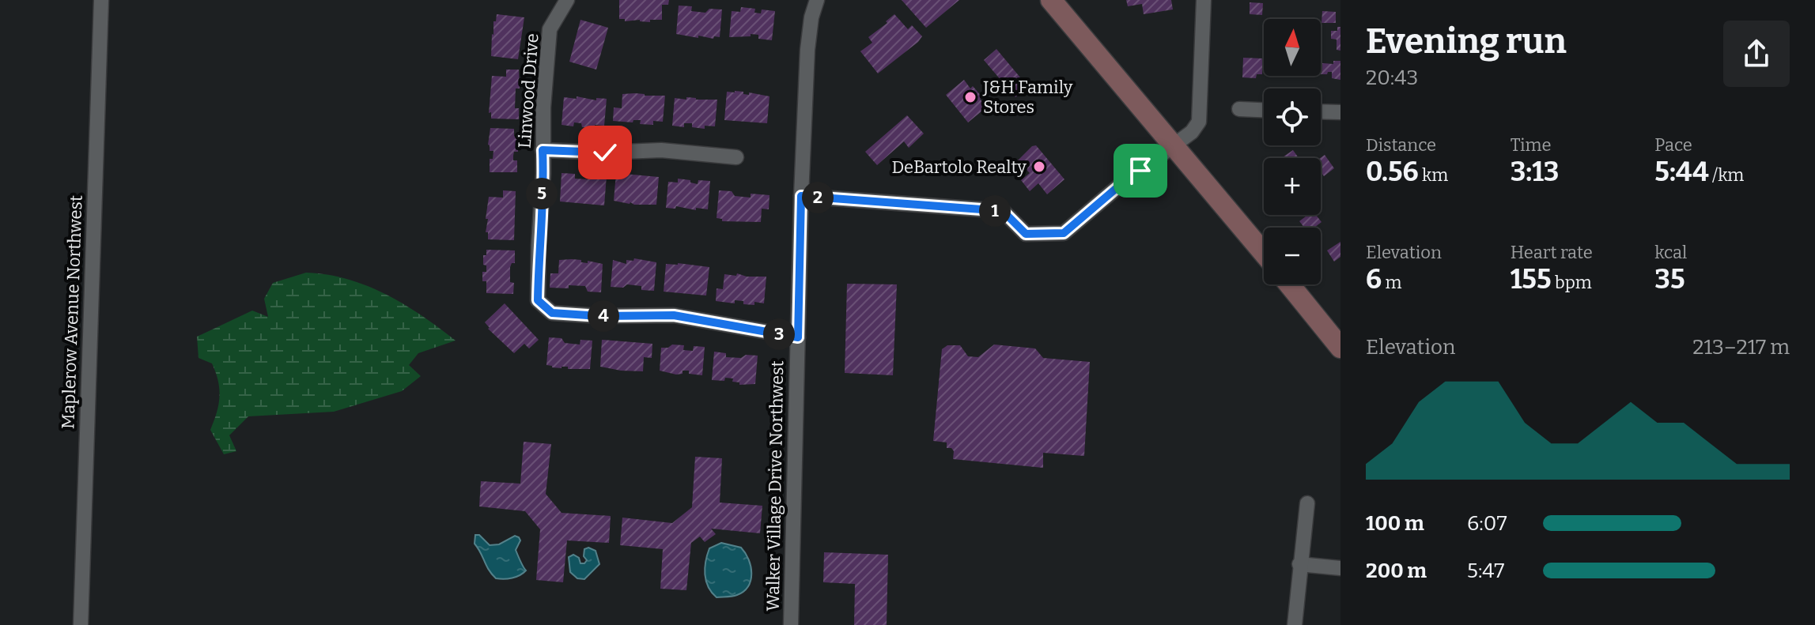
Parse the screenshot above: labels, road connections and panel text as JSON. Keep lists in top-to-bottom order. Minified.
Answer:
{"streets":{"street":["Linwood Drive","Maplerow Avenue Northwest","Walker Village Drive Northwest"]},"crossings":[["Linwood Drive","Walker Village Drive Northwest"]],"places":["J&H Family Stores","DeBartolo Realty"],"north":"top","page":{"heading":["Evening run","20:43"],"map_buttons":["+","−"],"stats":[["Distance","0.56 km"],["Time","3:13"],["Pace","5:44 /km"],["Elevation","6 m"],["Heart rate","155 bpm"],["kcal","35"]],"pins":["5","2","1","4","3"],"chart":["Elevation","213–217 m"],"list":[{"name":"100 m","note":"6:07"},{"name":"200 m","note":"5:47"}]}}
